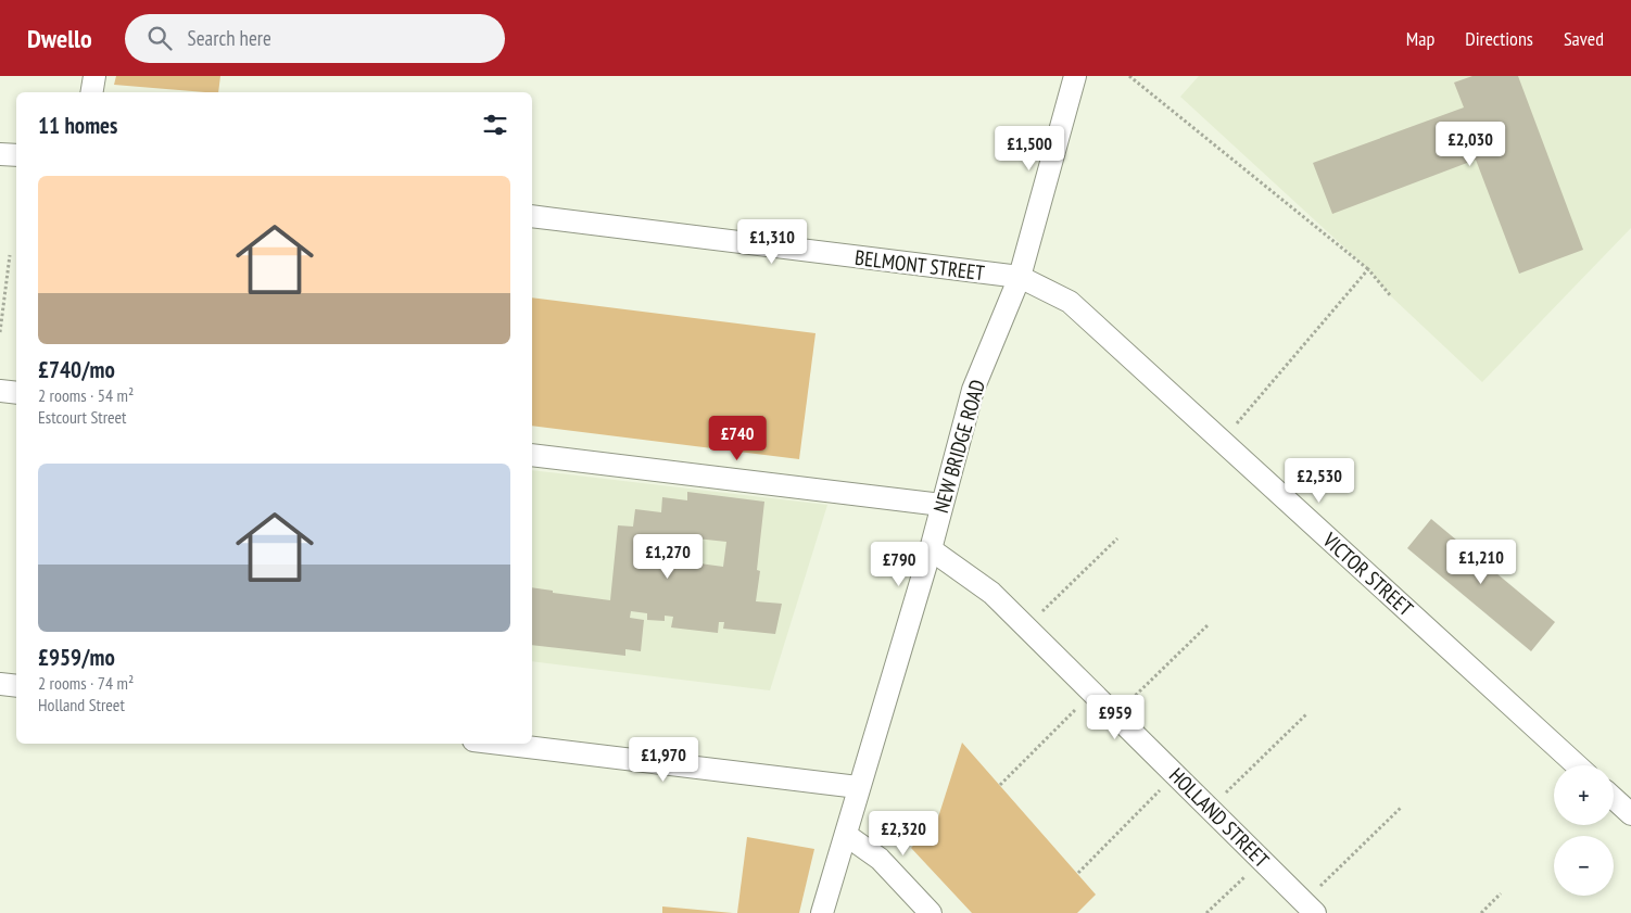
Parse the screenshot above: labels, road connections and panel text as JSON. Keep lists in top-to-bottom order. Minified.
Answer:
{"streets":{"street":["BELMONT STREET","NEW BRIDGE ROAD","VICTOR STREET","HOLLAND STREET"]},"crossings":[["BELMONT STREET","NEW BRIDGE ROAD"],["BELMONT STREET","VICTOR STREET"],["NEW BRIDGE ROAD","VICTOR STREET"],["NEW BRIDGE ROAD","HOLLAND STREET"]],"page":{"header":"Dwello","search":"Search here","nav":["Map","Directions","Saved"],"heading":"11 homes","price":["£2,030","£1,500","£1,310","£740","£2,530","£1,270","£1,210","£790","£959","£1,970","£2,320"],"list":[{"name":"£740/mo","note":"2 rooms · 54 m² · Estcourt Street"},{"name":"£959/mo","note":"2 rooms · 74 m² · Holland Street"}],"map_buttons":["+","−"]}}
